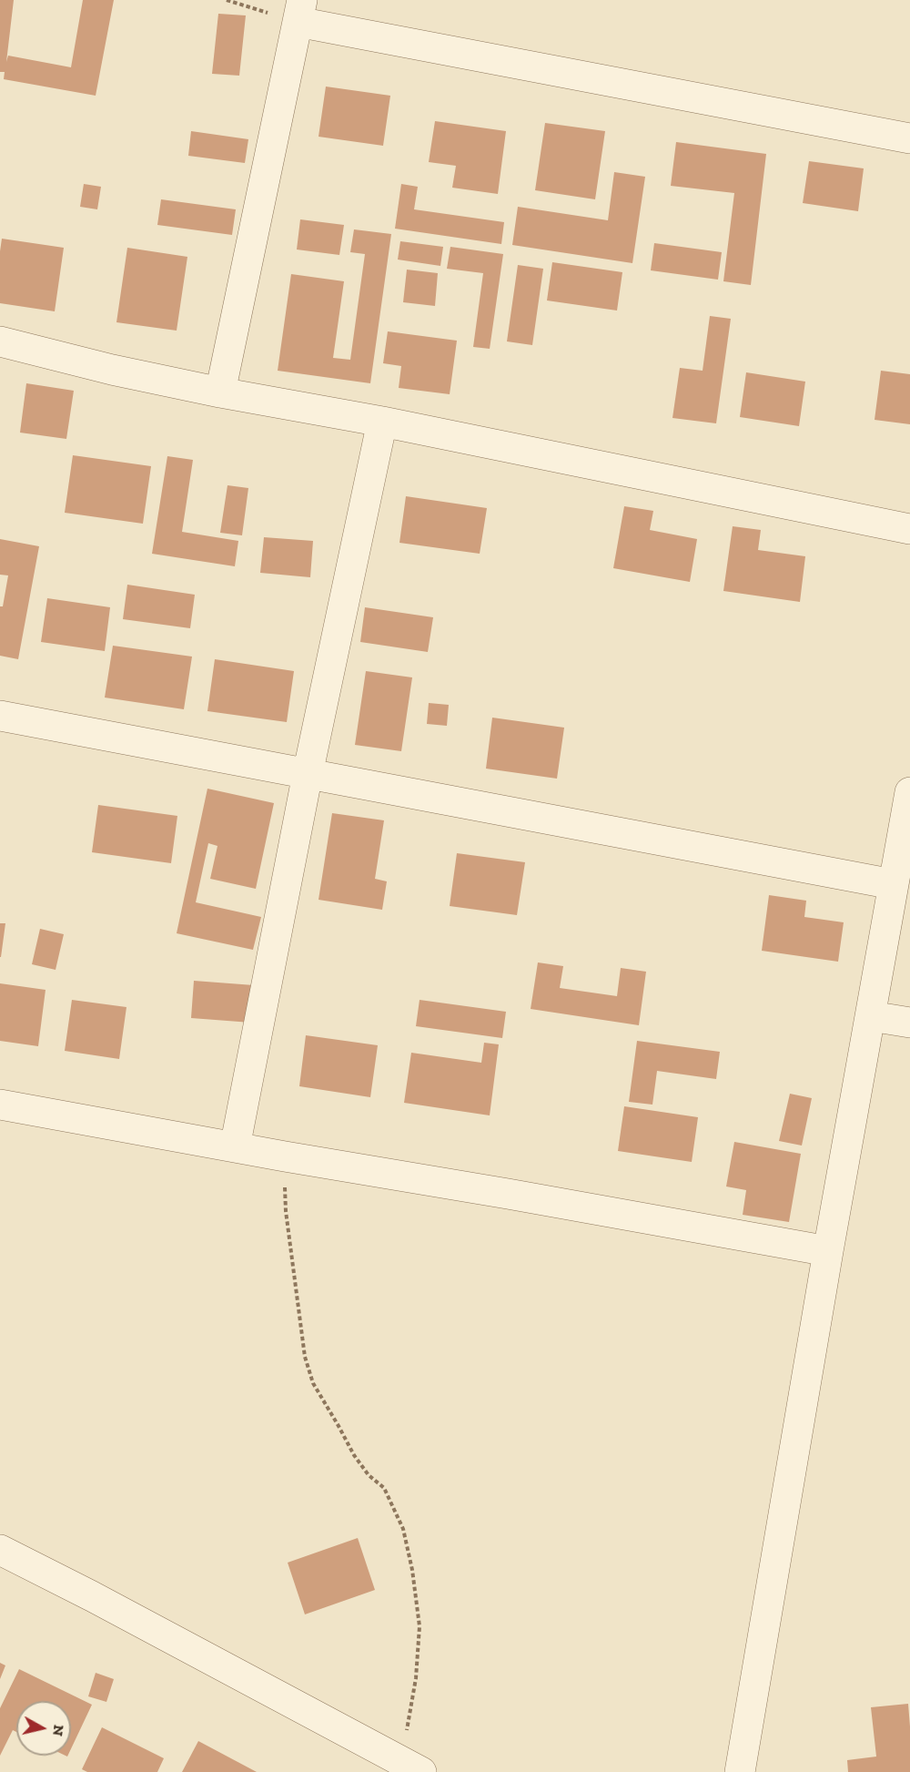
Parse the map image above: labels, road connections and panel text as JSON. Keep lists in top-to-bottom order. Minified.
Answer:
{"north":"right"}
